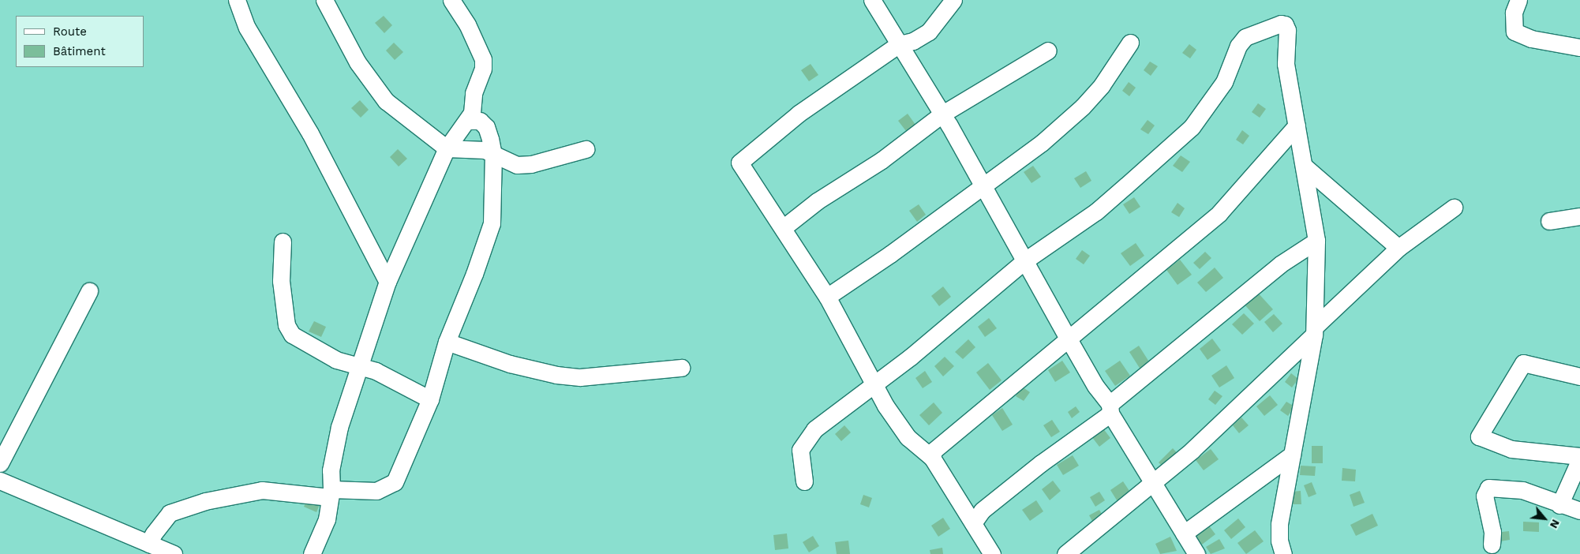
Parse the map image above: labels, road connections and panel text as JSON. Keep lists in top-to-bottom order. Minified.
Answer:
{"legend":["Route","Bâtiment"],"north":"bottom right"}
